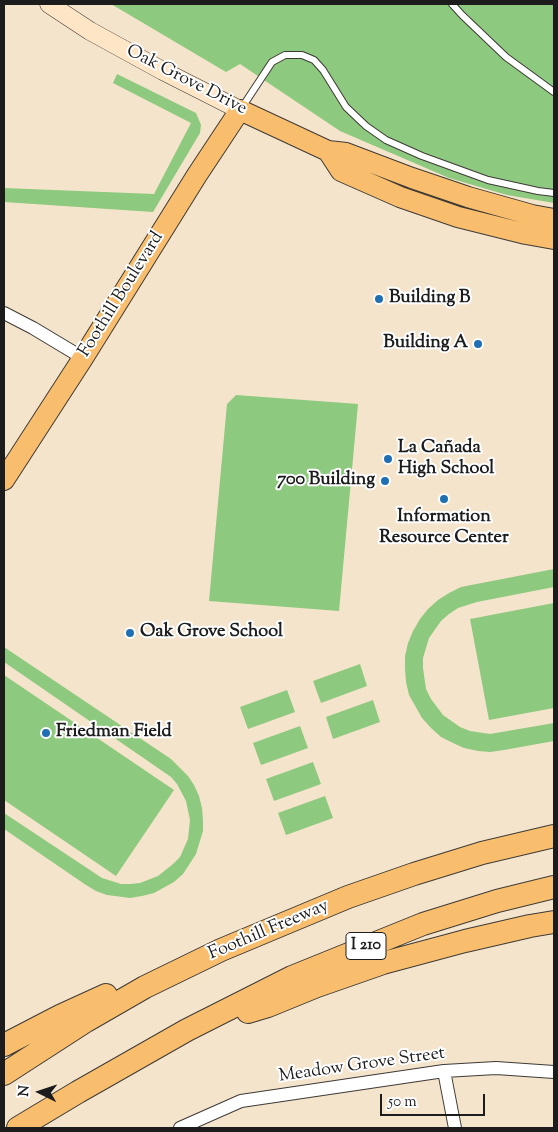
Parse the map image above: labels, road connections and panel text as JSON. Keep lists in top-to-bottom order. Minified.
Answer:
{"streets":{"highway":["Foothill Freeway","I 210"],"main road":["Oak Grove Drive","Foothill Boulevard"],"street":["Meadow Grove Street"]},"crossings":[["Oak Grove Drive","Foothill Boulevard"]],"places":["Building B","Building A","La Cañada High School","700 Building","Information Resource Center","Oak Grove School","Friedman Field"],"scale_bar":"50 m","north":"left"}
